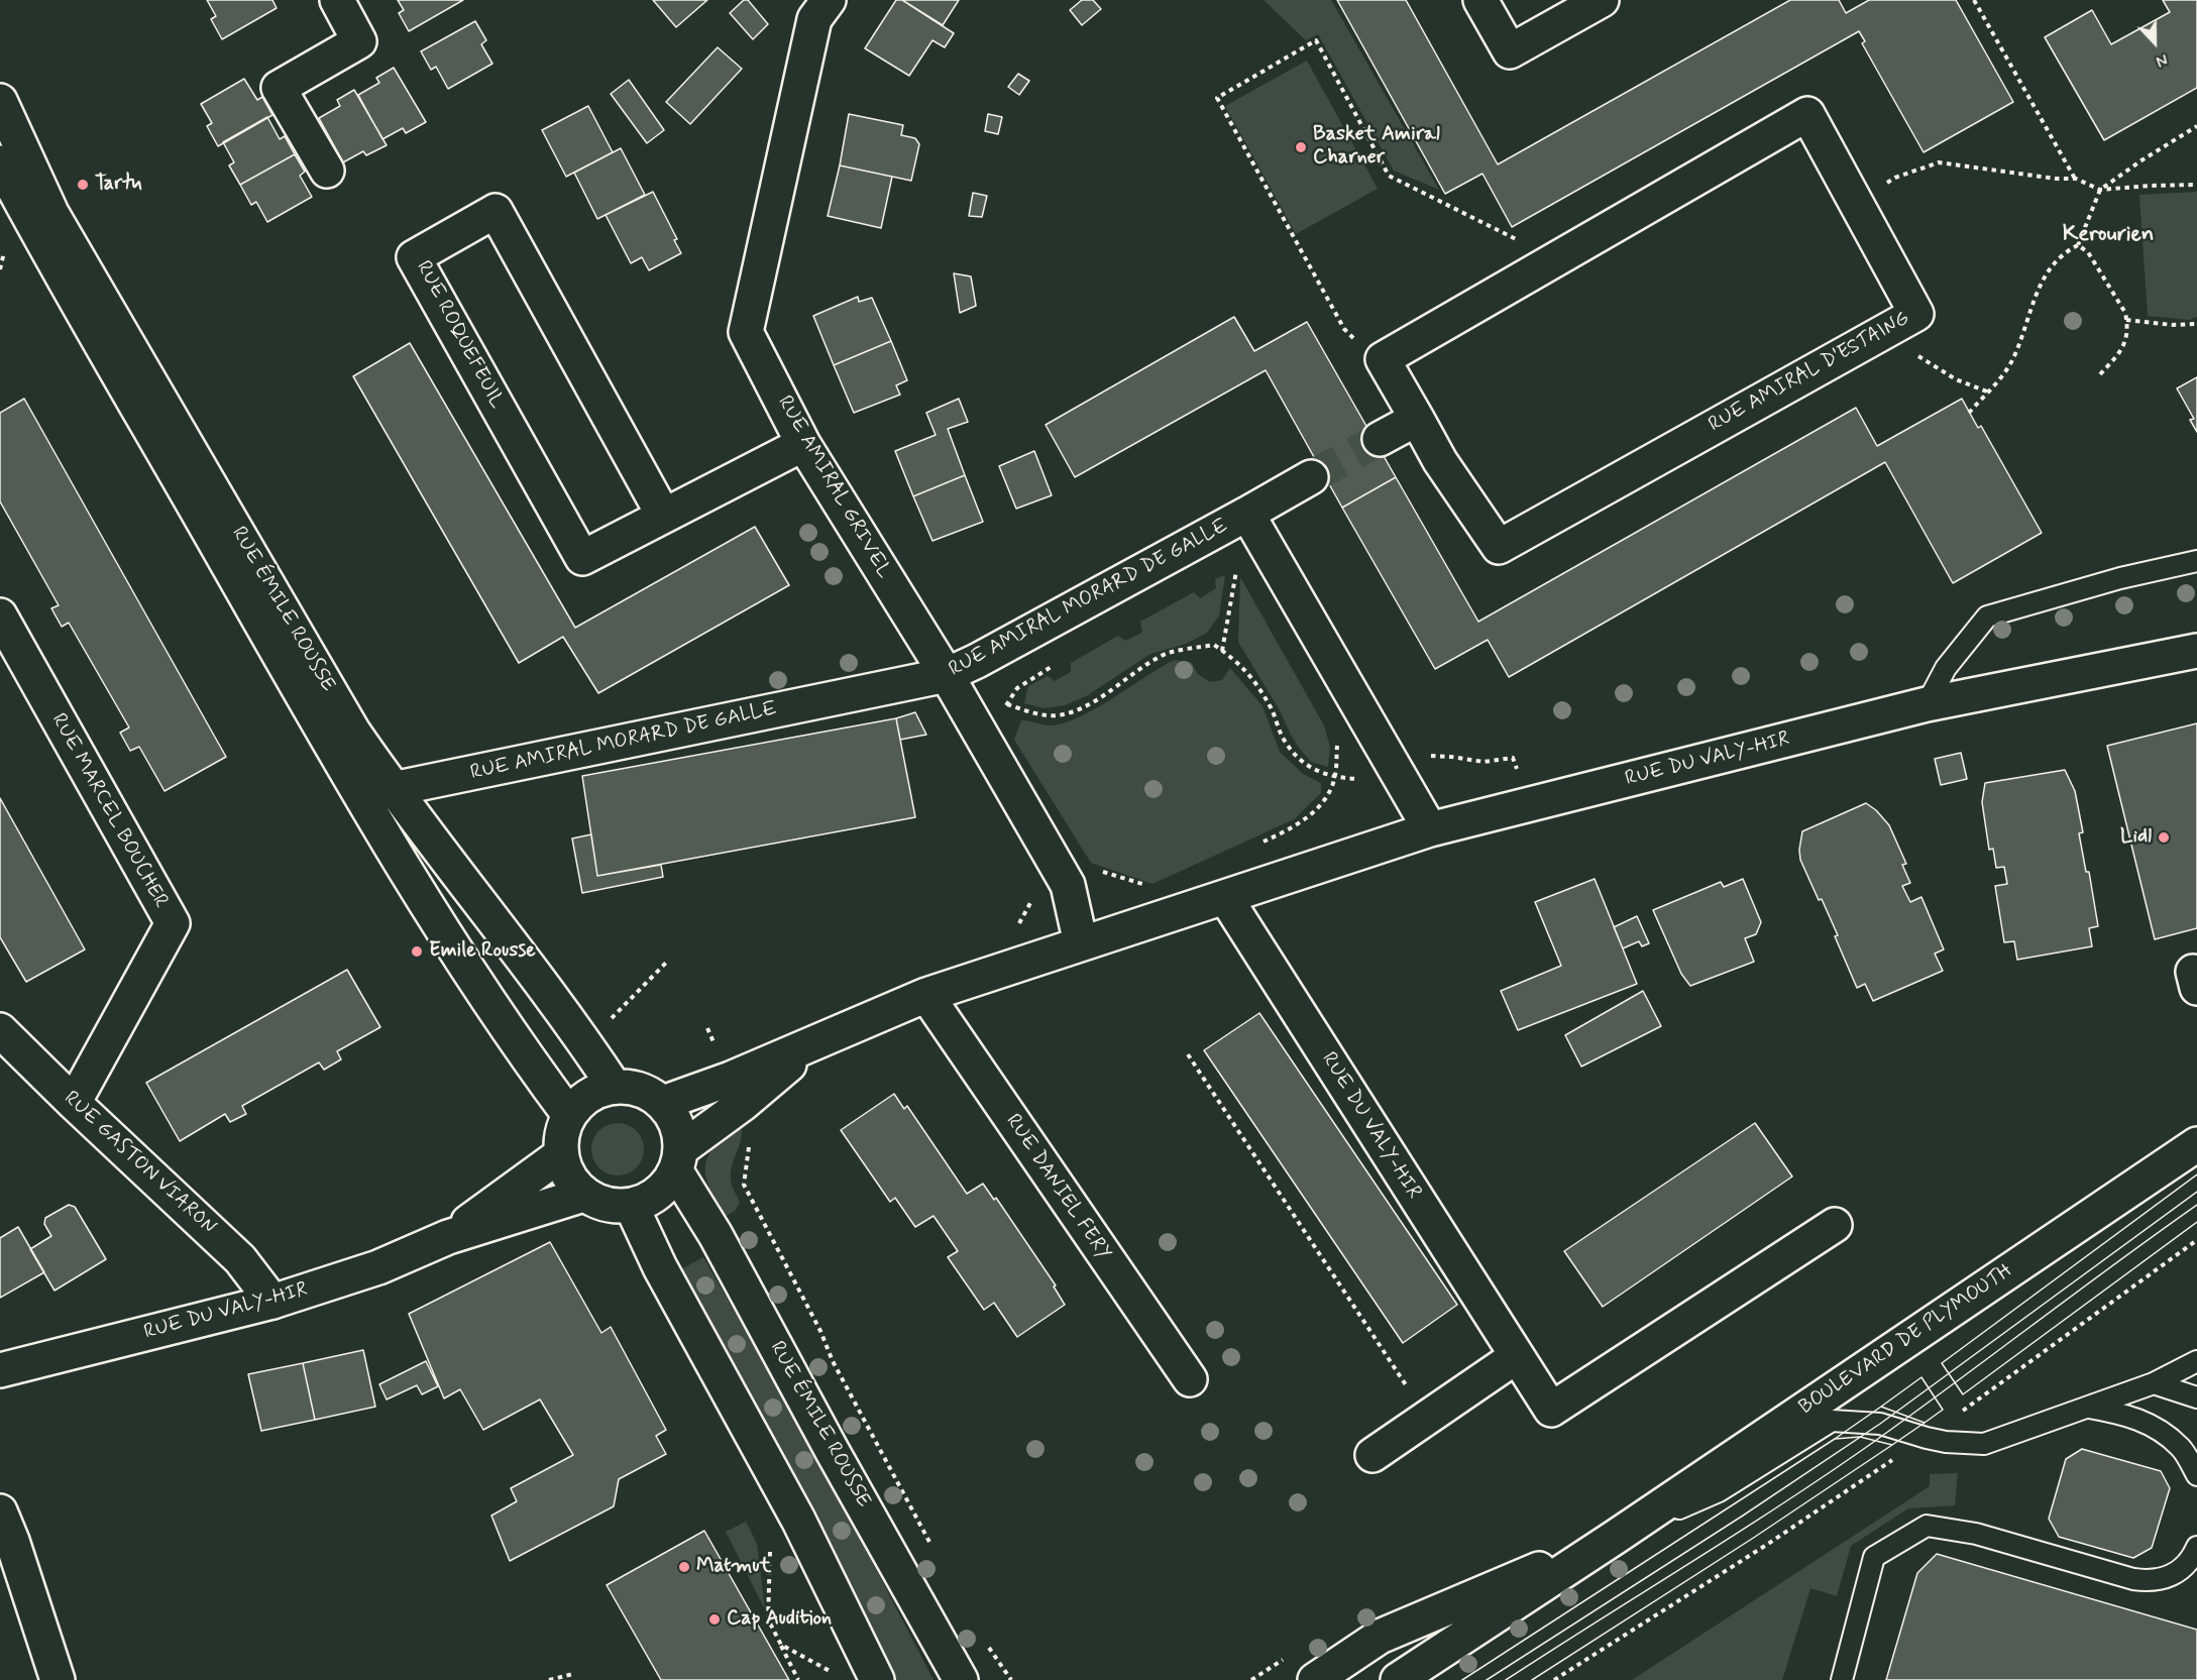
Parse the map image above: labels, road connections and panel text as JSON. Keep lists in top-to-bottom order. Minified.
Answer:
{"streets":{"street":["RUE ROQUEFEUIL","RUE AMIRAL D'ESTAING","RUE AMIRAL GRIVEL","RUE AMIRAL MORARD DE GALLE","RUE ÉMILE ROUSSE","RUE DU VALY-HIR","RUE MARCEL BOUCHER","RUE GASTON VIARON","RUE DANIEL FERY","BOULEVARD DE PLYMOUTH"]},"crossings":[["RUE ROQUEFEUIL","RUE AMIRAL GRIVEL"],["RUE AMIRAL GRIVEL","RUE AMIRAL MORARD DE GALLE"],["RUE AMIRAL GRIVEL","RUE DU VALY-HIR"],["RUE AMIRAL MORARD DE GALLE","RUE ÉMILE ROUSSE"],["RUE AMIRAL MORARD DE GALLE","RUE DU VALY-HIR"],["RUE ÉMILE ROUSSE","RUE DU VALY-HIR"],["RUE DU VALY-HIR","RUE GASTON VIARON"],["RUE DU VALY-HIR","RUE DANIEL FERY"],["RUE MARCEL BOUCHER","RUE GASTON VIARON"]],"districts":["Kerourien"],"places":["Basket Amiral Charner","Tartu","Lidl","Emile Rousse","Matmut","Cap Audition"],"north":"bottom"}
